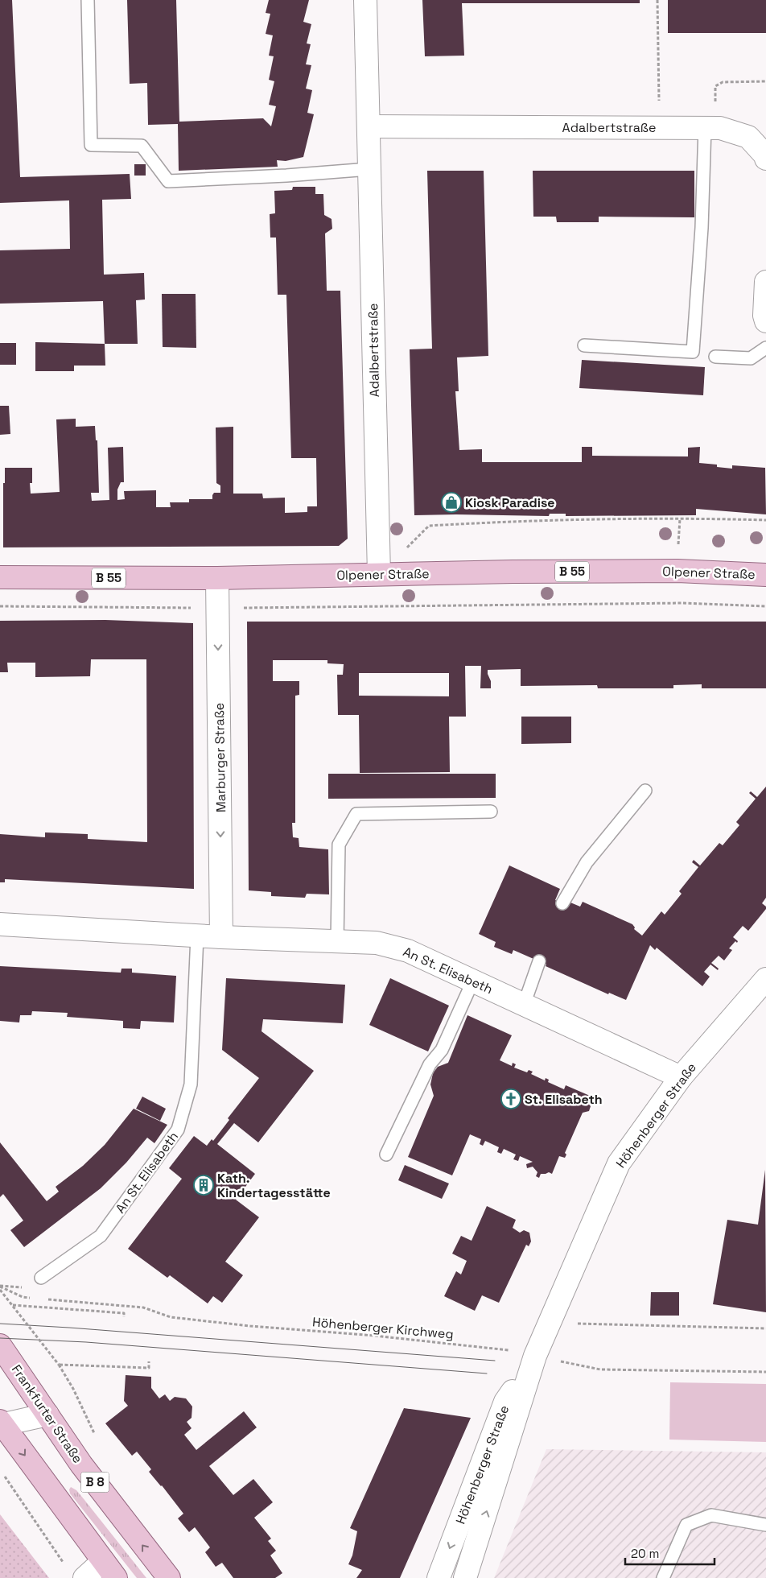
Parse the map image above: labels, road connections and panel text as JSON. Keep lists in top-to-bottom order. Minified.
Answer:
{"streets":{"main road":["B 55","Olpener Straße","Frankfurter Straße","B 8"],"street":["Adalbertstraße","Marburger Straße","An St. Elisabeth","Höhenberger Straße"],"path":["Höhenberger Kirchweg"]},"crossings":[["Adalbertstraße","Olpener Straße"],["Olpener Straße","Marburger Straße"],["Marburger Straße","An St. Elisabeth"],["An St. Elisabeth","Höhenberger Straße"],["Höhenberger Straße","Höhenberger Kirchweg"]],"one_way":["Marburger Straße"],"places":{"shop":["Kiosk Paradise"],"church":["St. Elisabeth"],"building":["Kath. Kindertagesstätte"]},"scale_bar":"20 m"}
